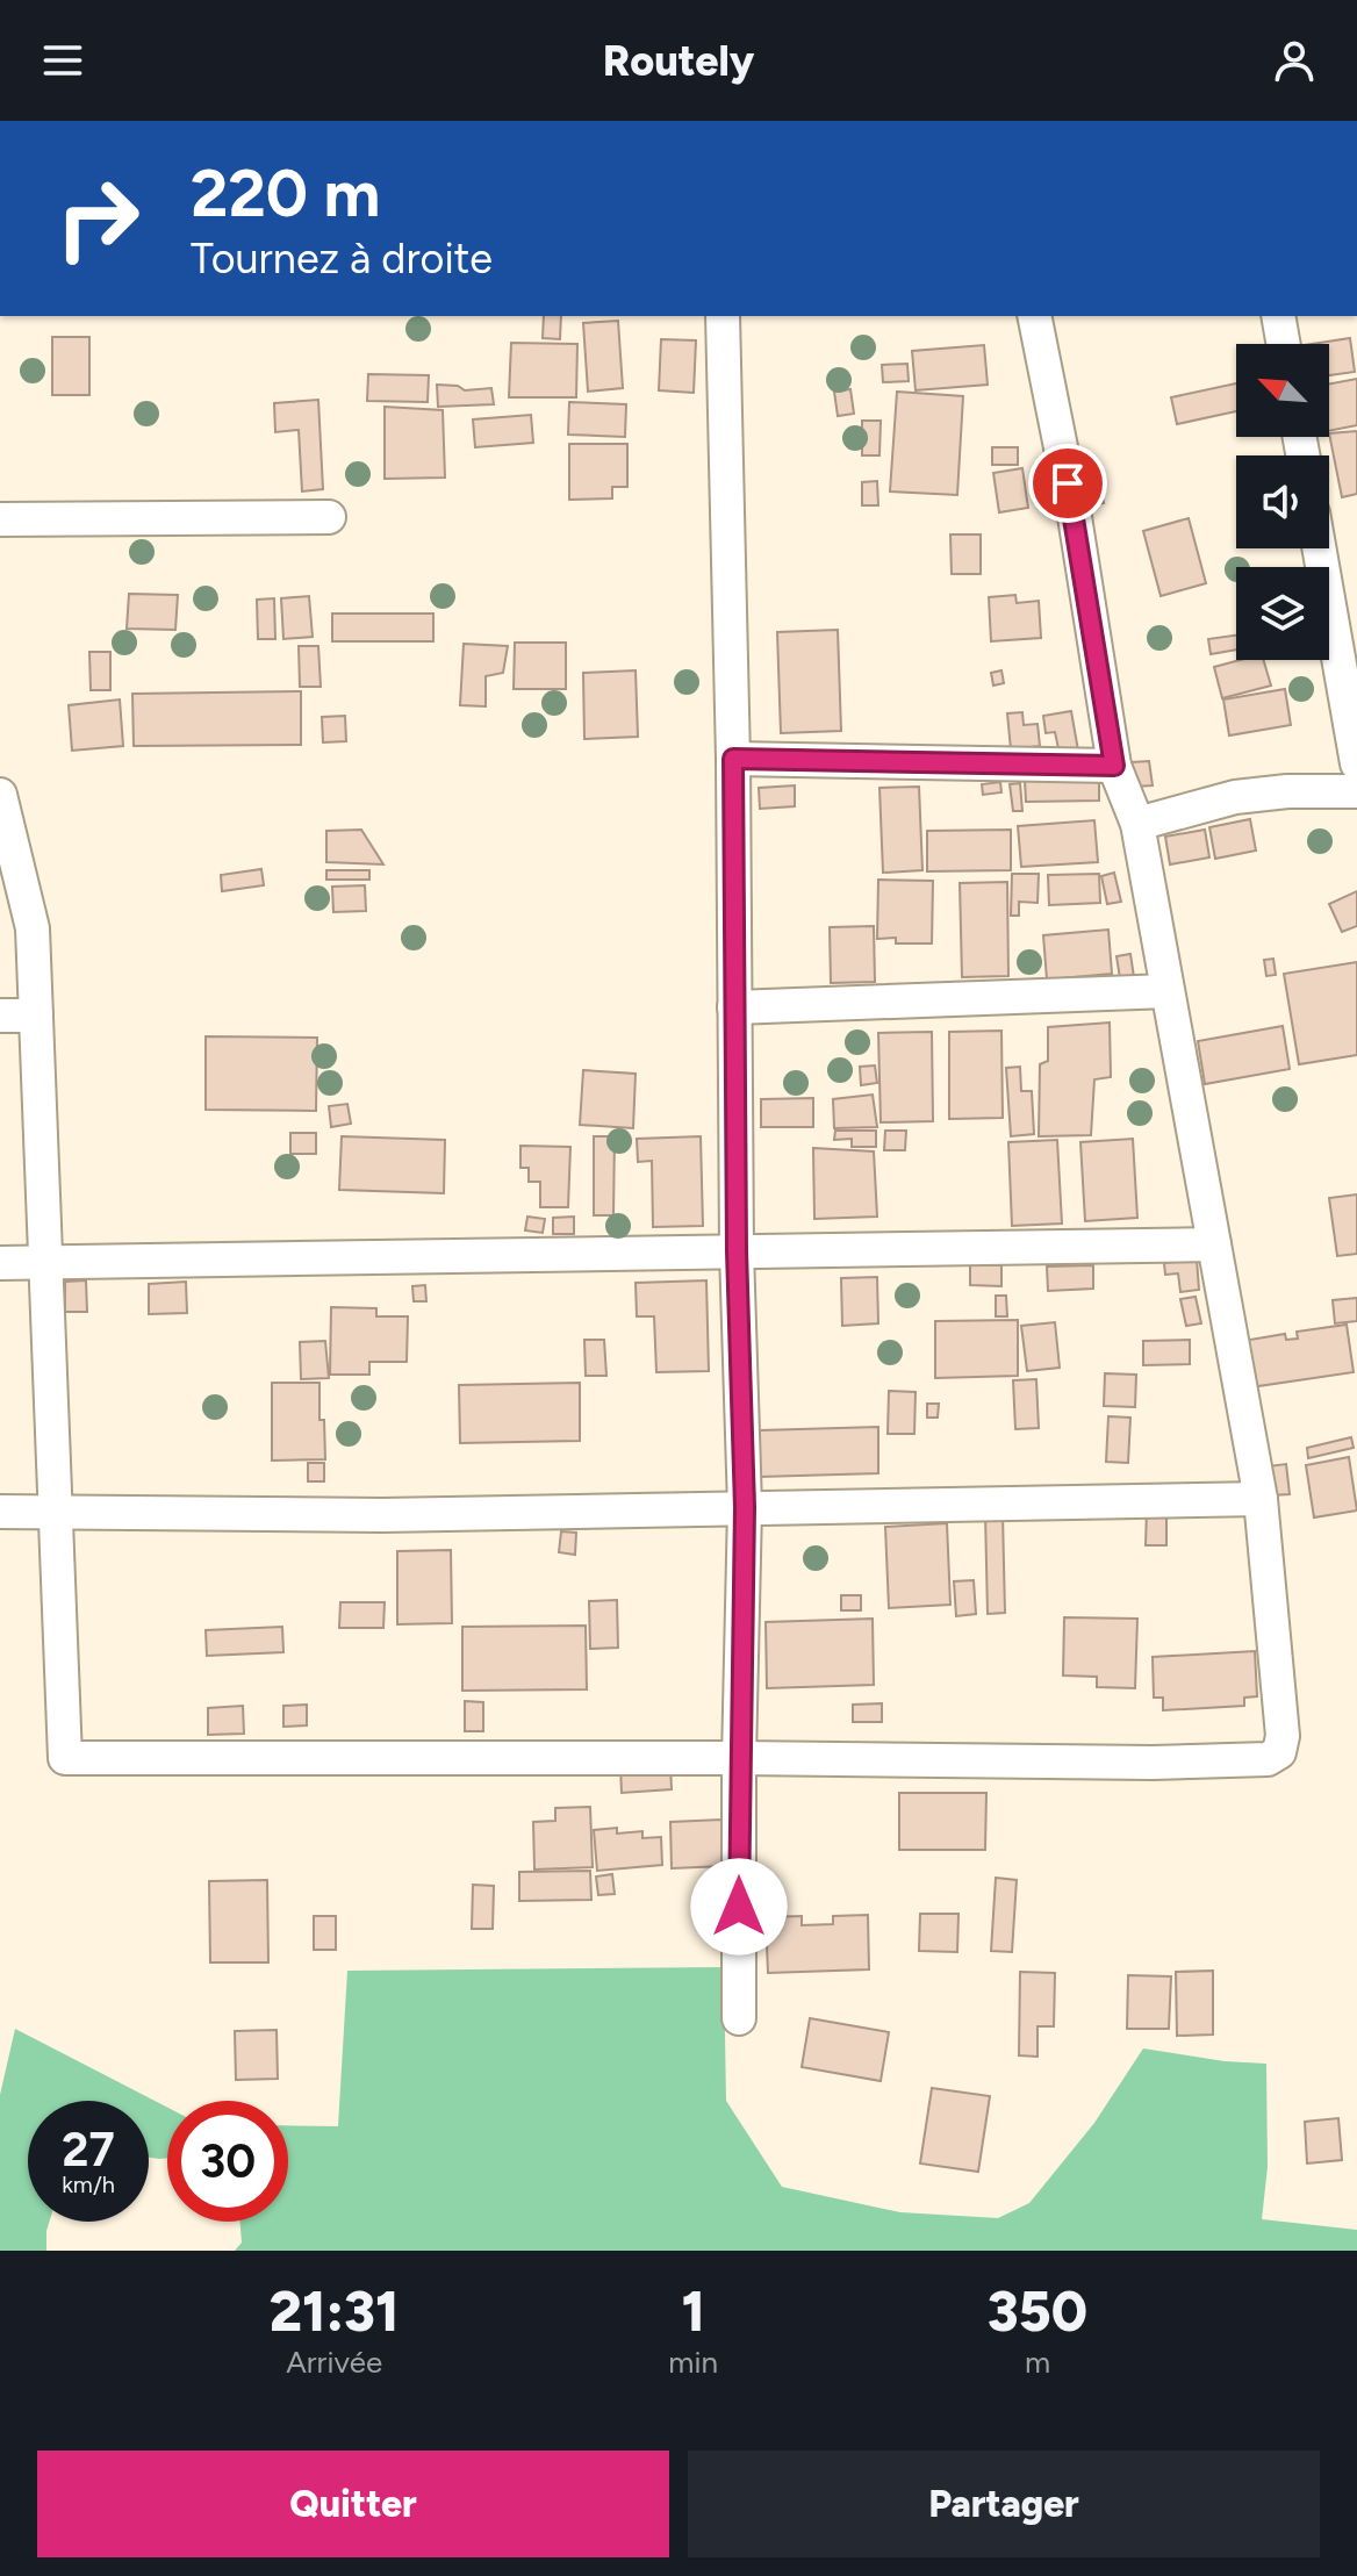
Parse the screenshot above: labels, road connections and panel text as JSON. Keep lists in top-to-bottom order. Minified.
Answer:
{"north":"top left","page":{"header":"Routely","turn":["220 m","Tournez à droite"],"speed":"27 km/h","limit":"30","eta":["21:31","Arrivée","1","min","350","m"],"buttons":["Quitter","Partager"]}}
